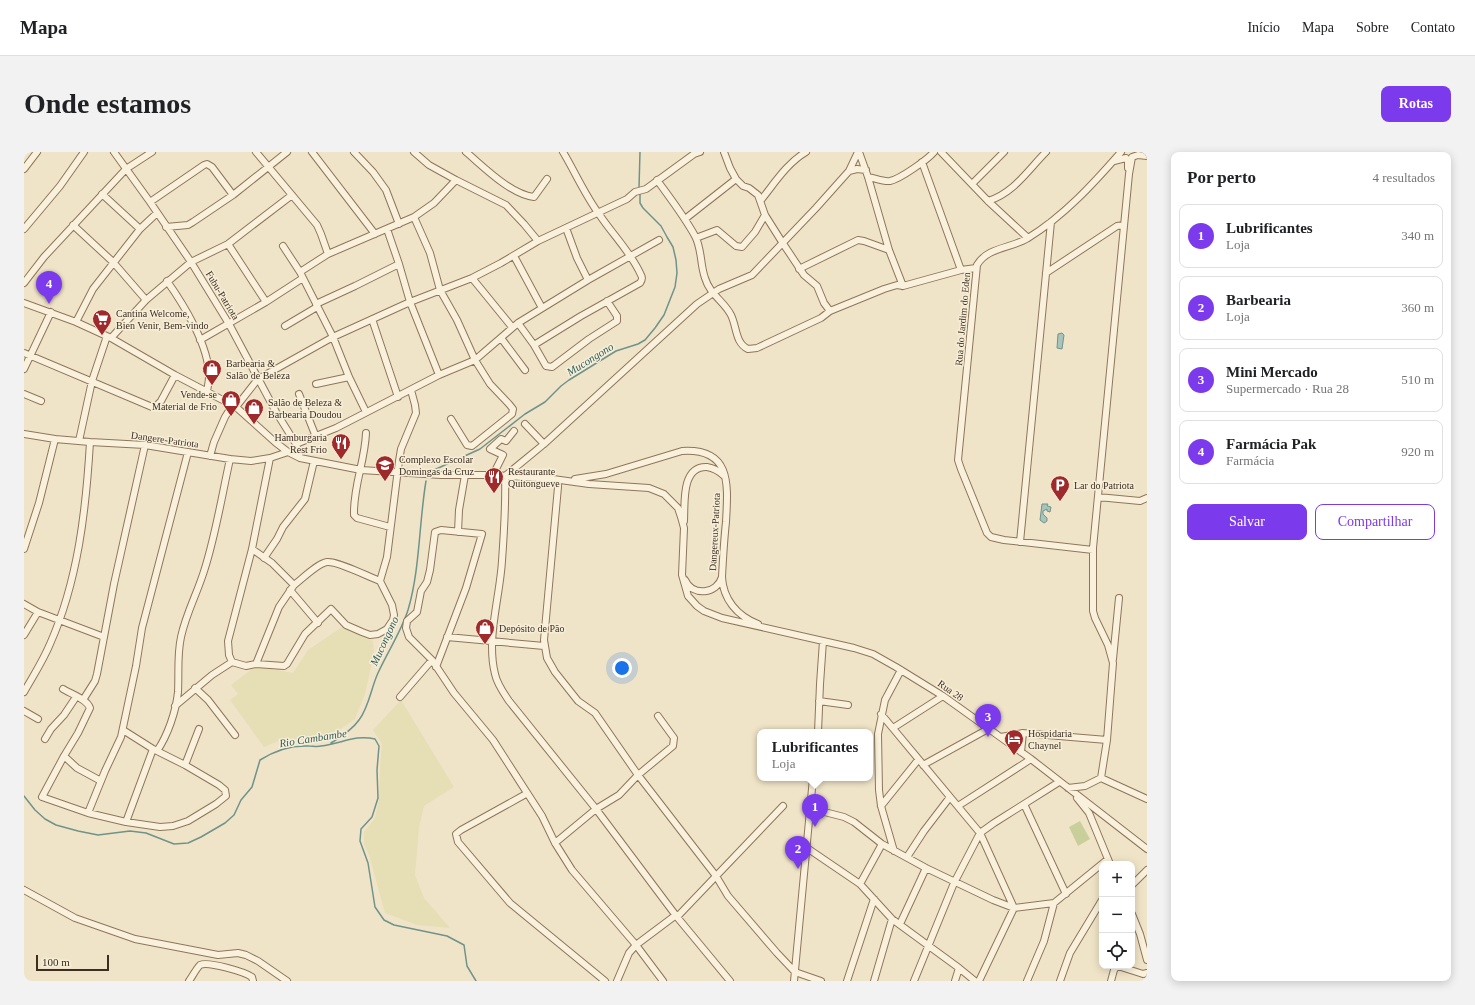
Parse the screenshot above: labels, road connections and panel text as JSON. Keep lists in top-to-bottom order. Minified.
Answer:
{"streets":{"street":["Fubu-Patriota","Rua do Jardim do Eden","Dangere-Patriota","Dangereux-Patriota","Rua 28"]},"crossings":[["Dangereux-Patriota","Rua 28"]],"water":["Mucongono","Rio Cambambe"],"places":{"supermarket":["Cantina Welcome, Bien Venir, Bem-vindo"],"shop":["Barbearia & Salão de Beleza","Vende-se Material de Frio","Salão de Beleza & Barbearia Doudou","Depósito de Pão"],"restaurant":["Hamburgaria Rest Frio","Restaurante Quitongueve"],"school or university":["Complexo Escolar Domingas da Cruz"],"parking":["Lar do Patriota"],"hotel":["Hospidaria Chaynel"]},"scale_bar":"100 m","page":{"header":"Mapa","nav":["Início","Mapa","Sobre","Contato"],"buttons":["Rotas",["Salvar","Compartilhar"]],"title":"Onde estamos","heading":["Por perto","4 resultados"],"list":[{"mark":"1","name":"Lubrificantes","note":"Loja","value":"340 m"},{"mark":"2","name":"Barbearia","note":"Loja","value":"360 m"},{"mark":"3","name":"Mini Mercado","note":"Supermercado · Rua 28","value":"510 m"},{"mark":"4","name":"Farmácia Pak","note":"Farmácia","value":"920 m"}],"pins":["4","3","1","2"],"popup":["Lubrificantes","Loja"],"map_buttons":["+","−"],"scale":"100 m"}}
